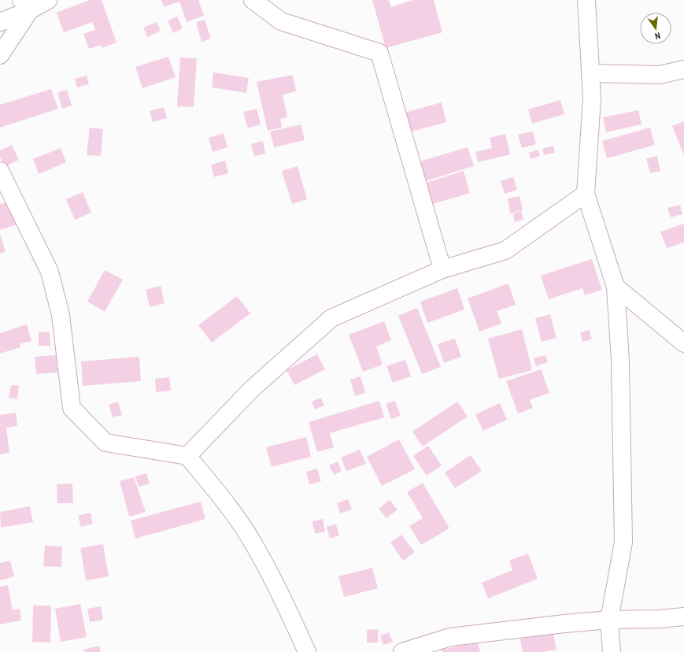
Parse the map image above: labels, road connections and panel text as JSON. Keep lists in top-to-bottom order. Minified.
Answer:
{"north":"bottom"}
